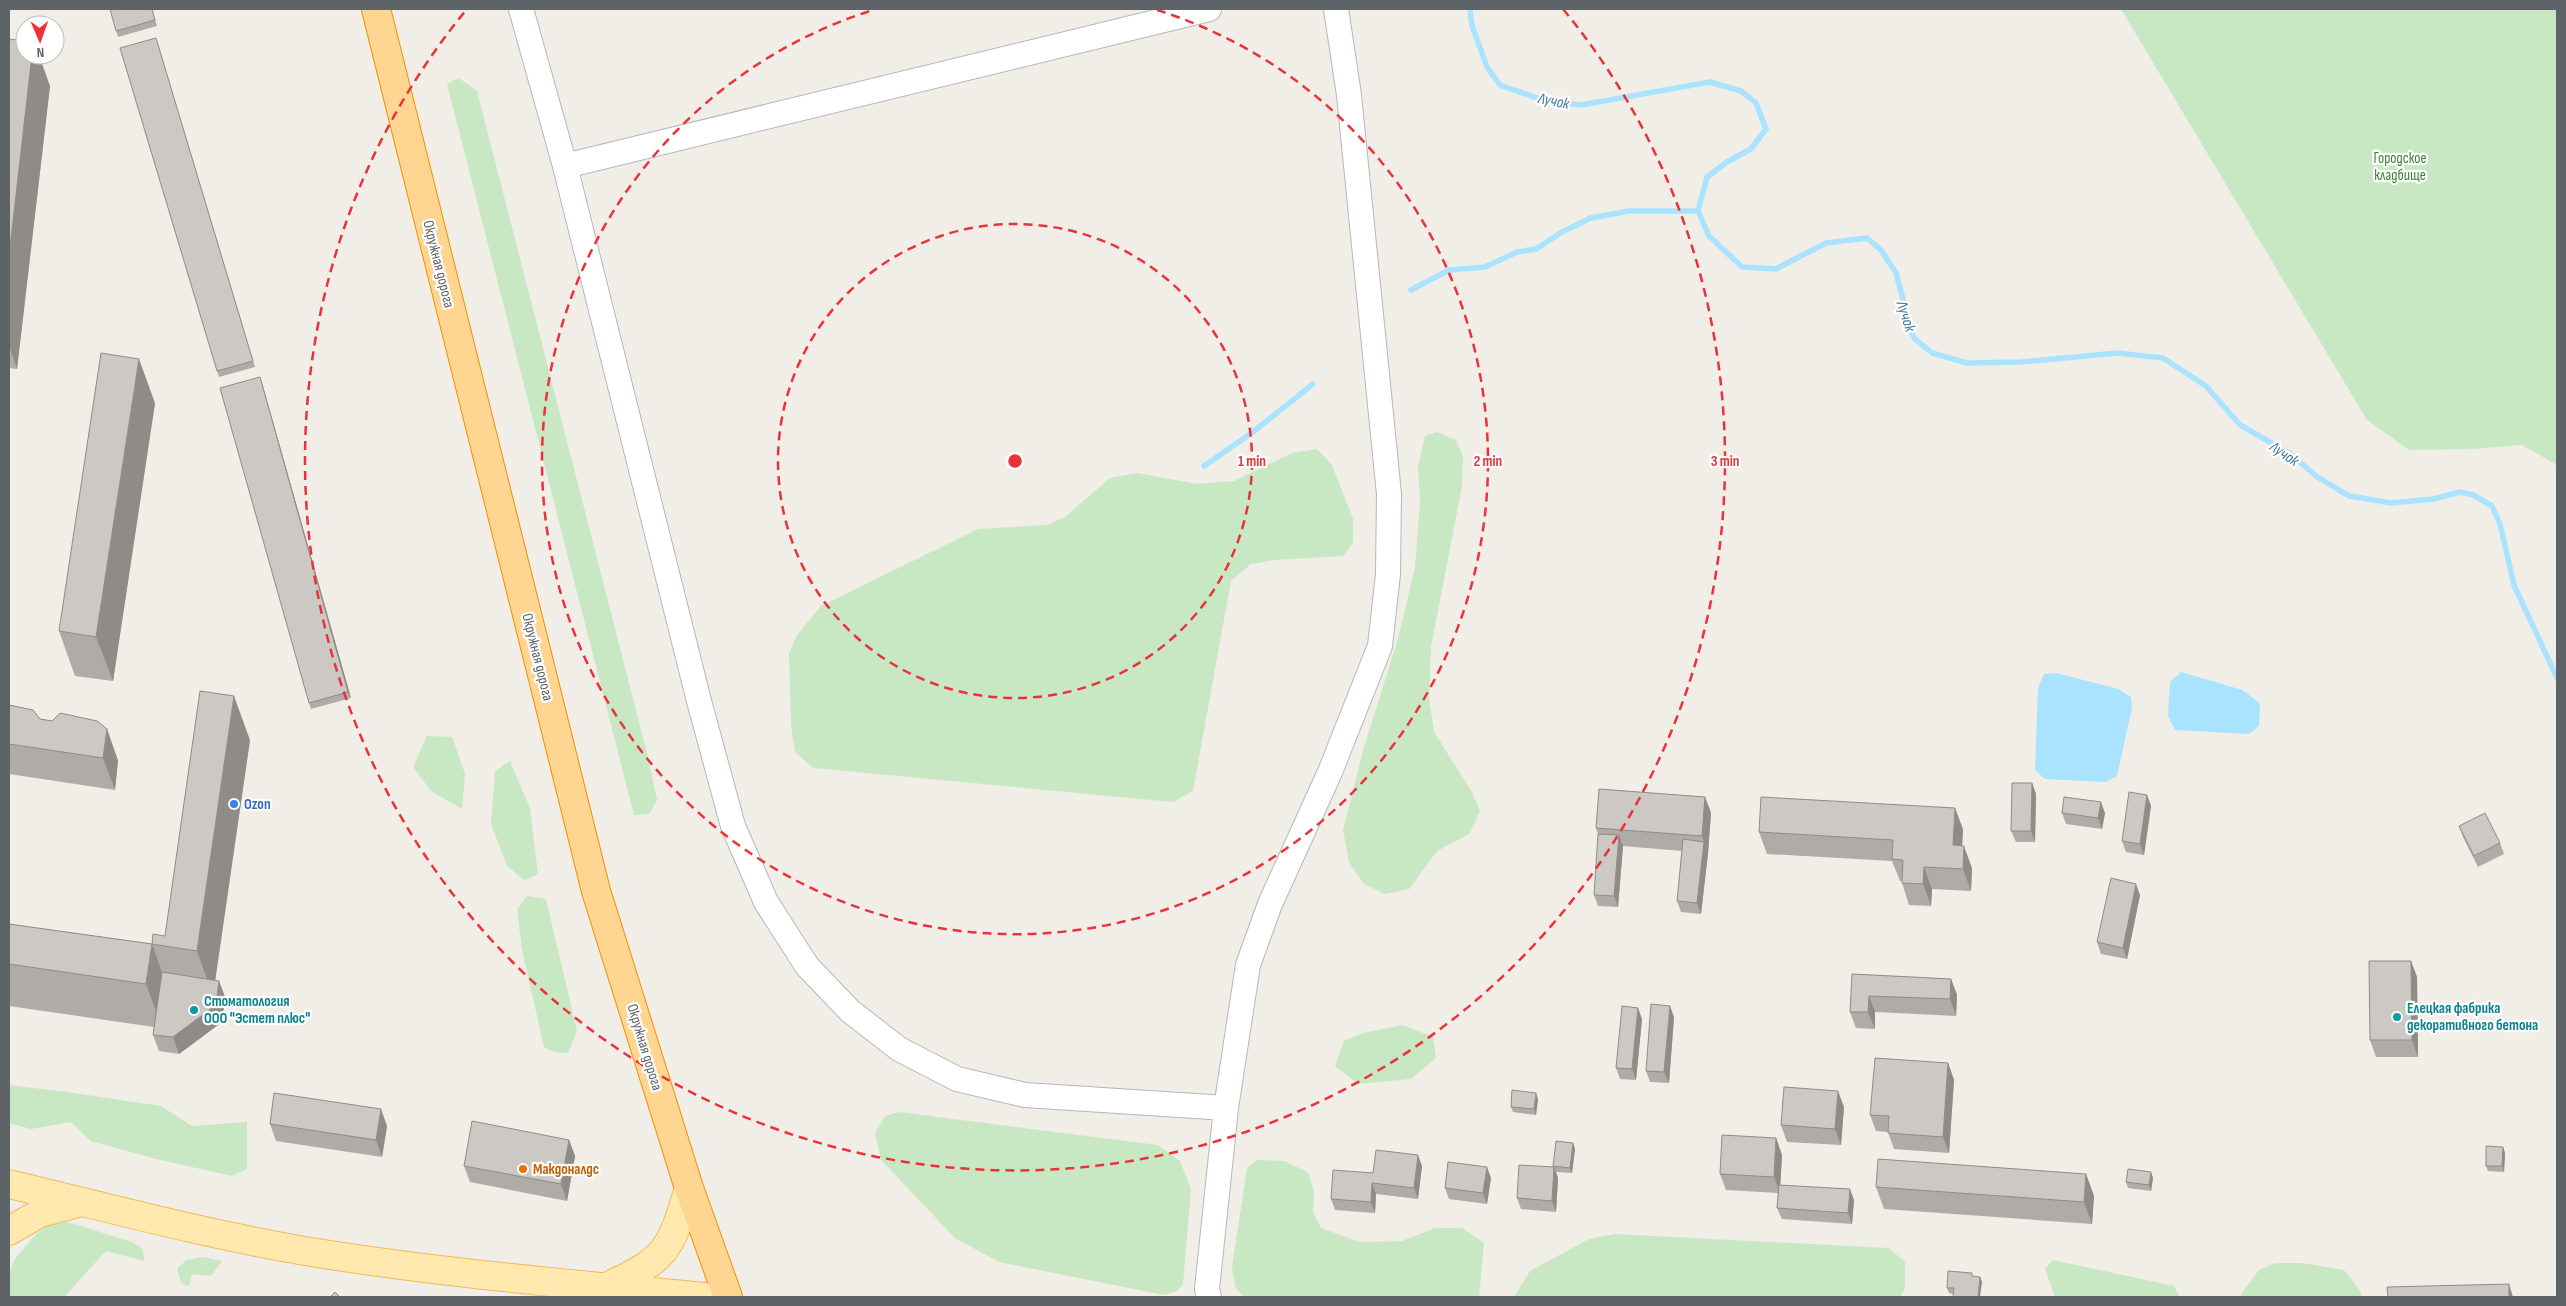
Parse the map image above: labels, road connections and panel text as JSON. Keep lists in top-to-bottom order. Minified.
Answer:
{"streets":{"highway":["Окружная дорога"]},"water":["Лучок"],"parks":["Городское кладбище"],"places":["Ozon","Стоматология ООО \"Эстет плюс\"","Елецкая фабрика декоративного бетона","Макдоналдс"],"north":"bottom","rings":["1 min","2 min","3 min"]}
